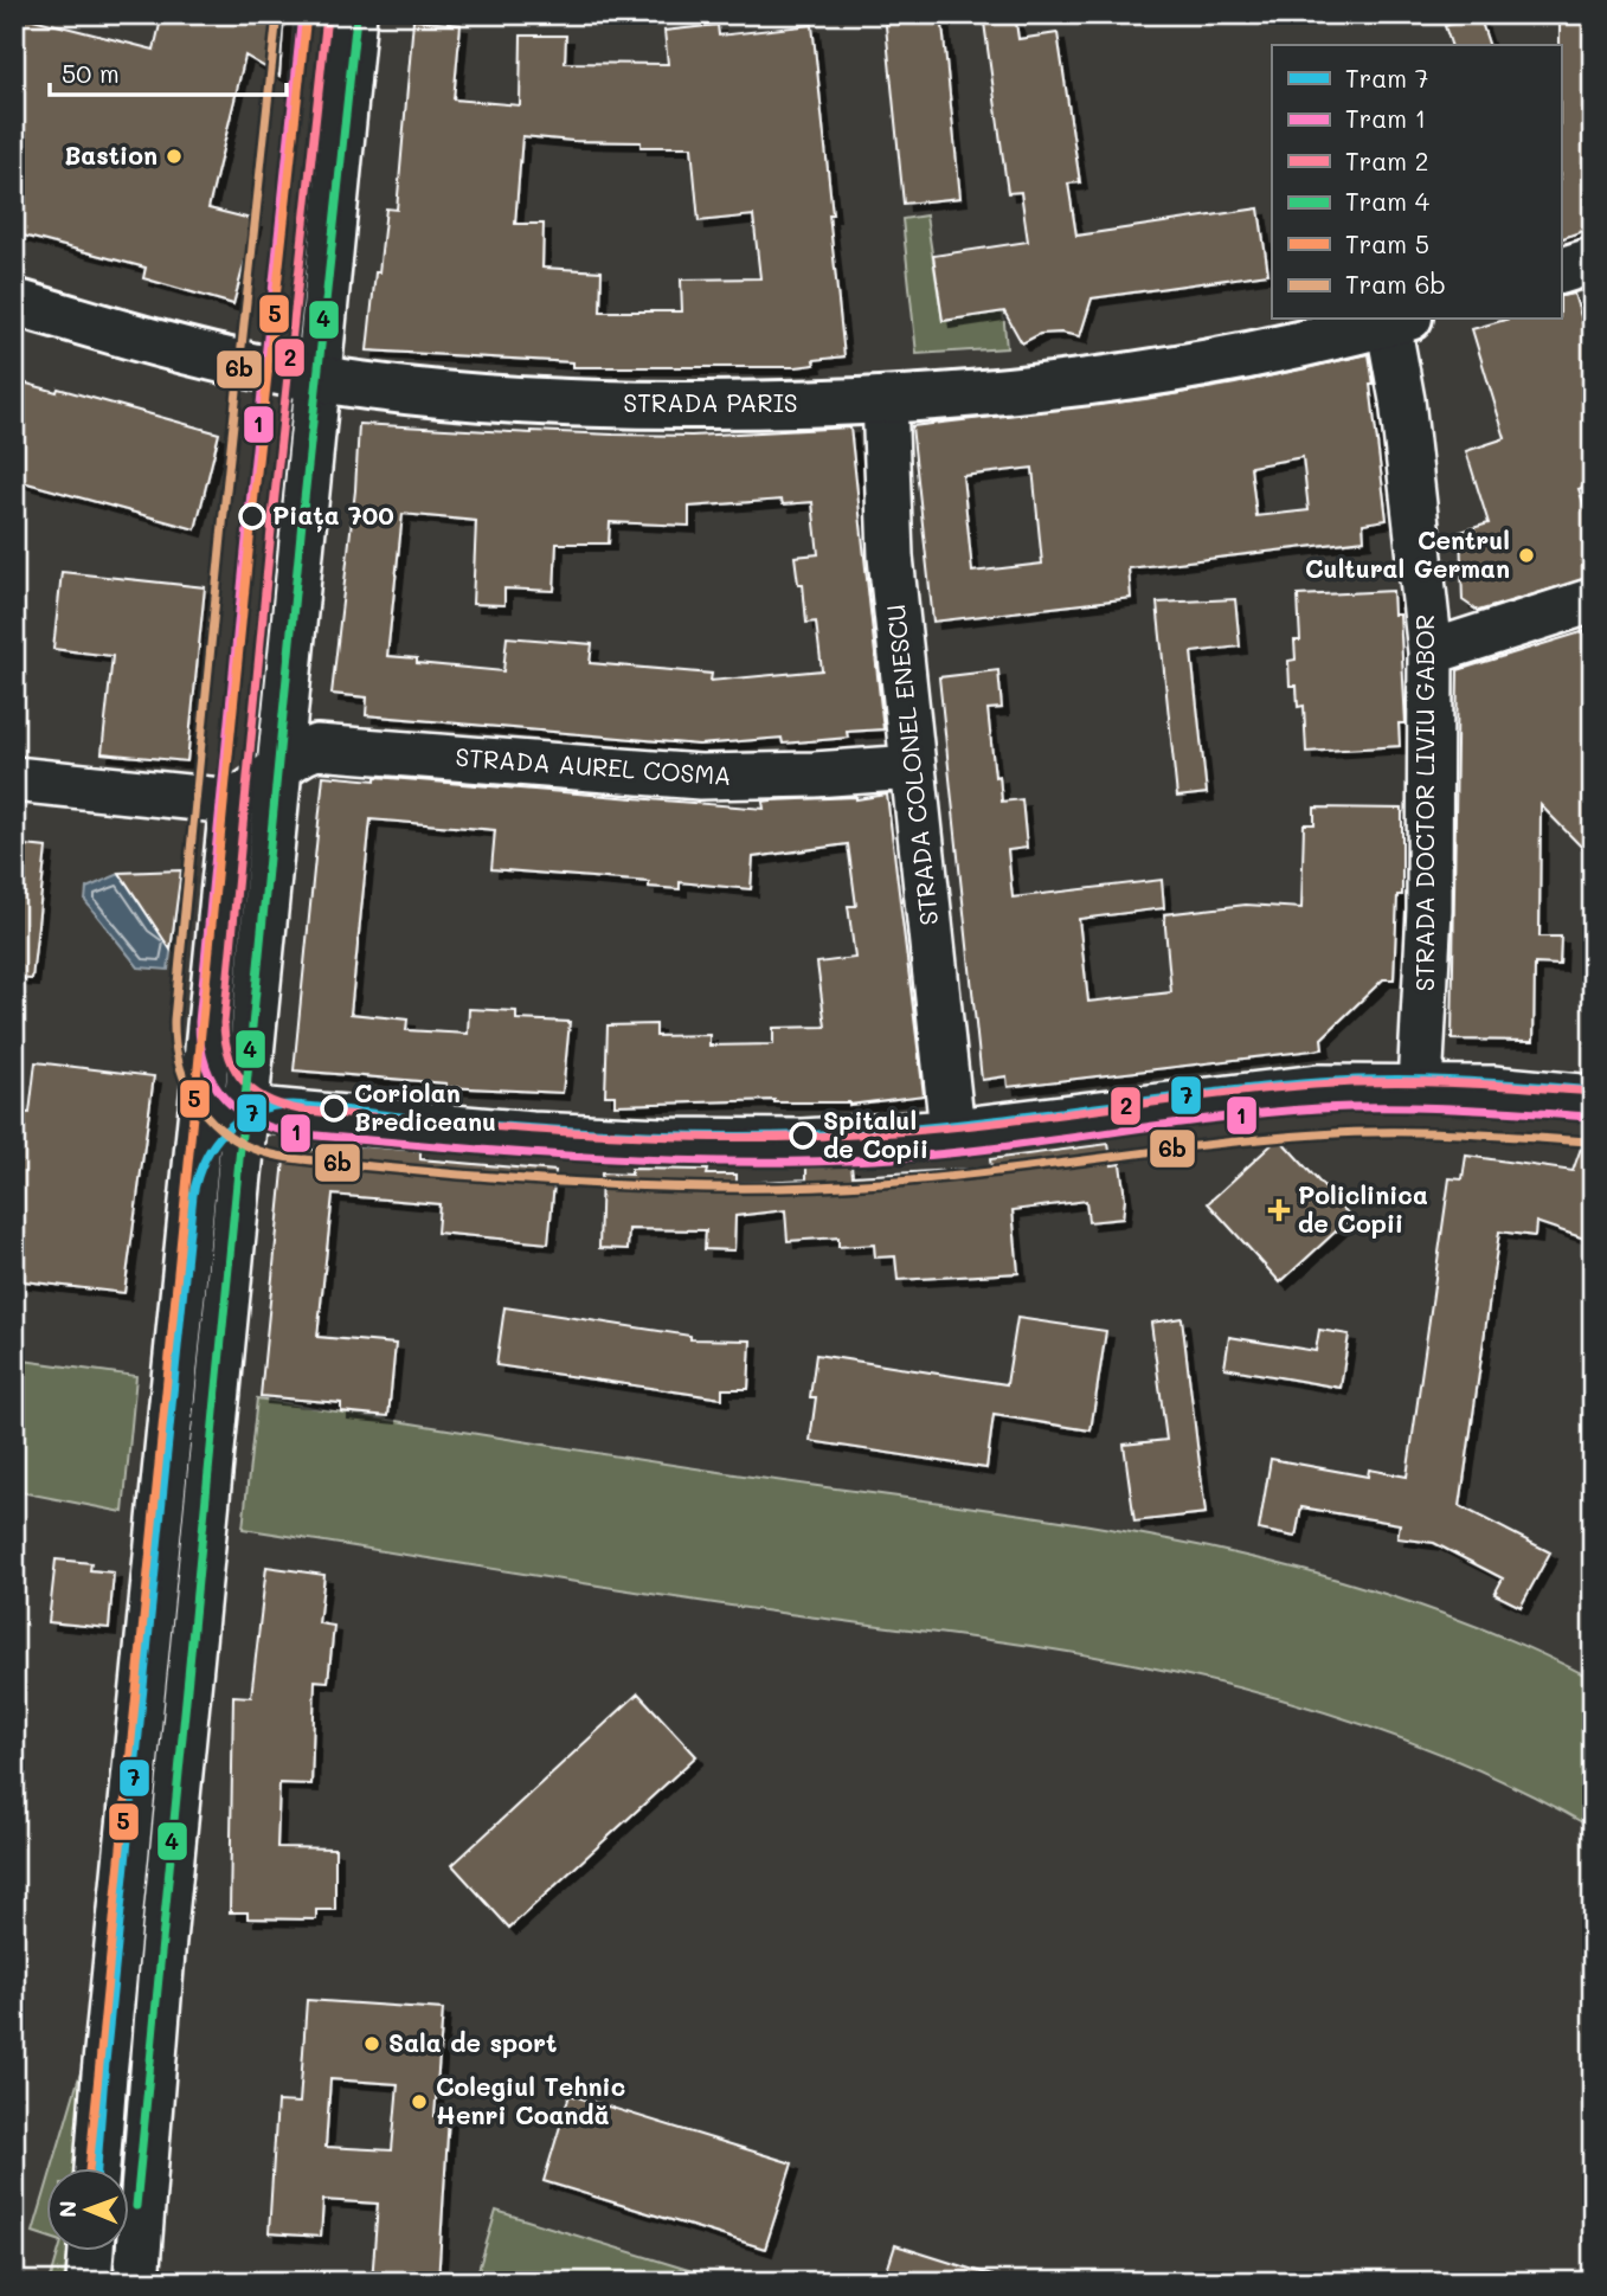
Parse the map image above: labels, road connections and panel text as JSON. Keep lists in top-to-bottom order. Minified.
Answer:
{"streets":{"main road":["STRADA PARIS"],"street":["STRADA COLONEL ENESCU","STRADA AUREL COSMA","STRADA DOCTOR LIVIU GABOR"]},"crossings":[["STRADA PARIS","STRADA COLONEL ENESCU"],["STRADA PARIS","STRADA DOCTOR LIVIU GABOR"],["STRADA COLONEL ENESCU","STRADA AUREL COSMA"]],"places":{"other":["Bastion","Piața 700","Centrul Cultural German","Coriolan Brediceanu","Spitalul de Copii","Sala de sport","Colegiul Tehnic Henri Coandă"],"health":["Policlinica de Copii"]},"lines":["tram line 1","tram line 5","tram line 6b","tram line 2","tram line 4","tram line 7"],"legend":["Tram 7","Tram 1","Tram 2","Tram 4","Tram 5","Tram 6b"],"scale_bar":"50 m","north":"left"}
